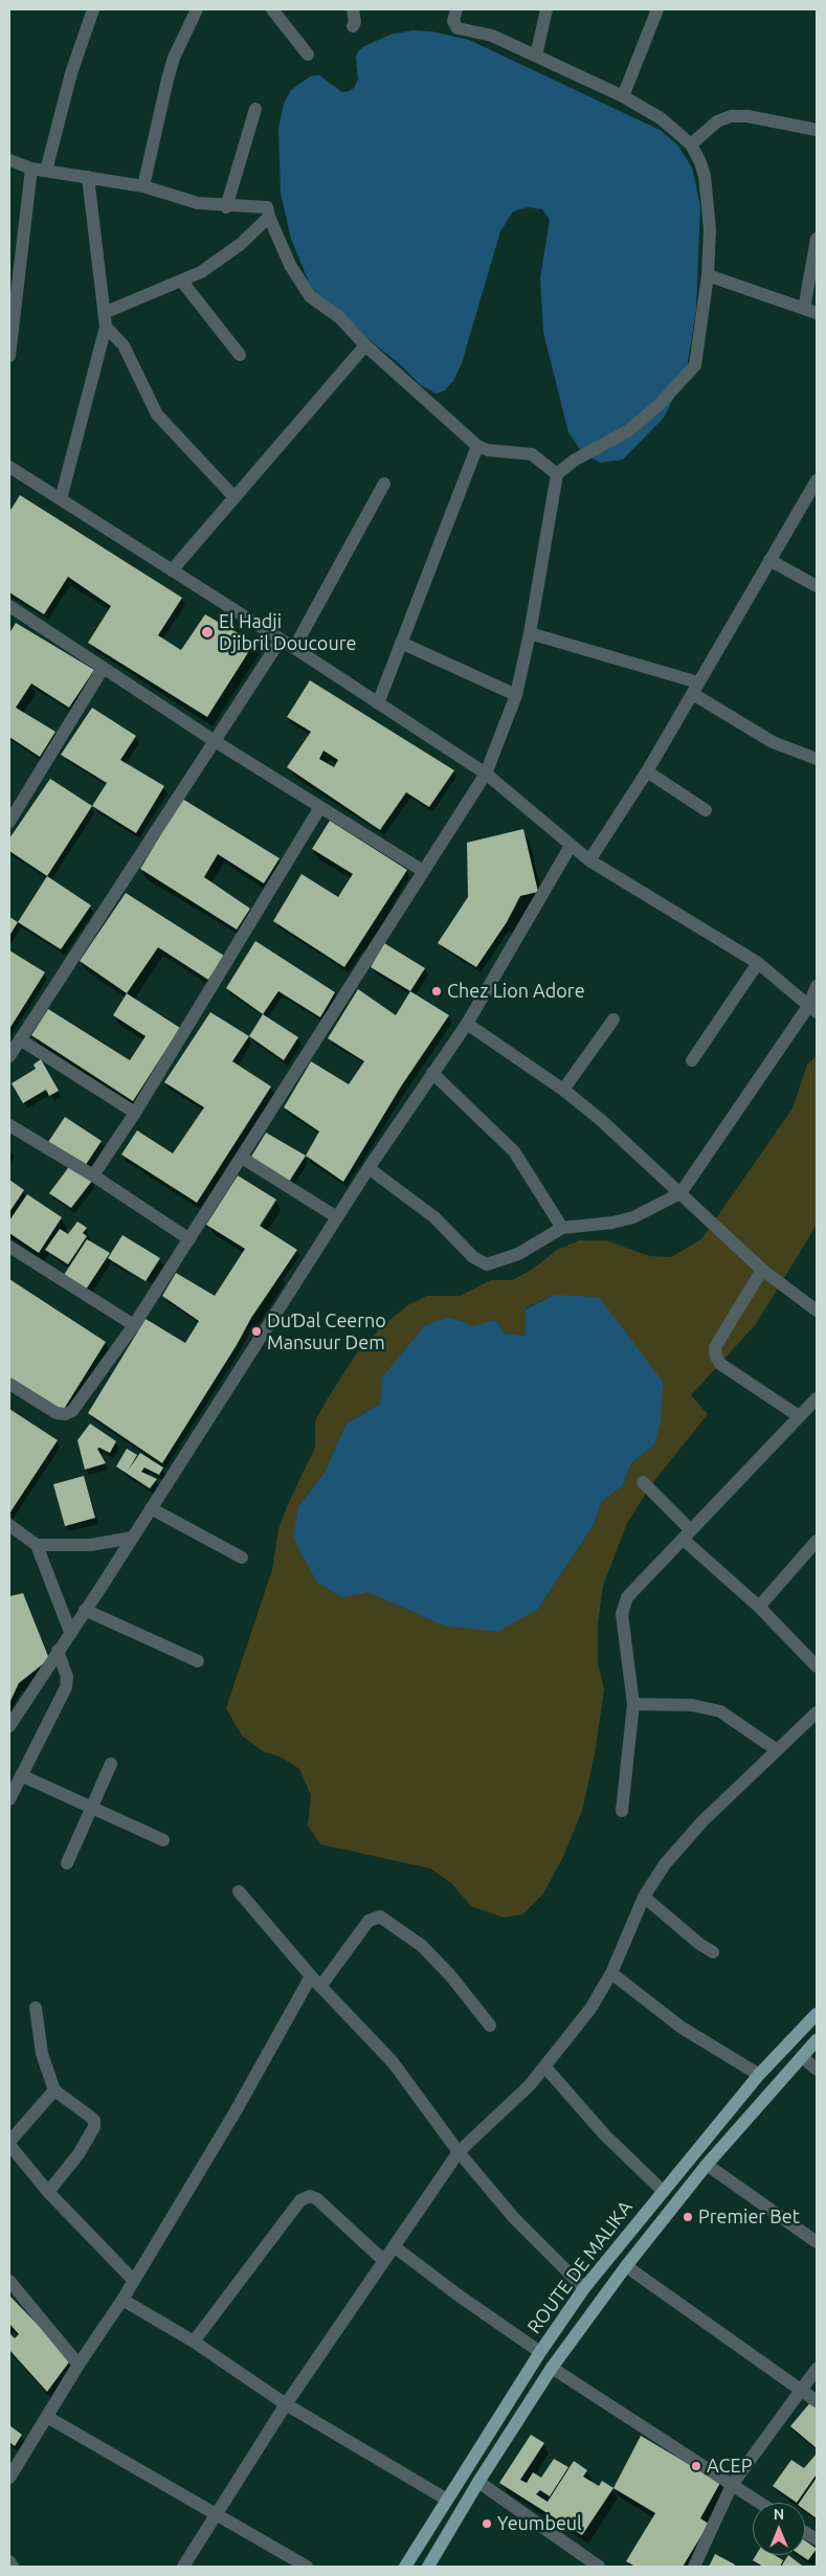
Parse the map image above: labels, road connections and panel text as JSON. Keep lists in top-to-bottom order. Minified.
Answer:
{"streets":{"main road":["ROUTE DE MALIKA"]},"places":["El Hadji Djibril Doucoure","Chez Lion Adore","Duɗal Ceerno Mansuur Dem","Premier Bet","ACEP","Yeumbeul"],"north":"top"}
